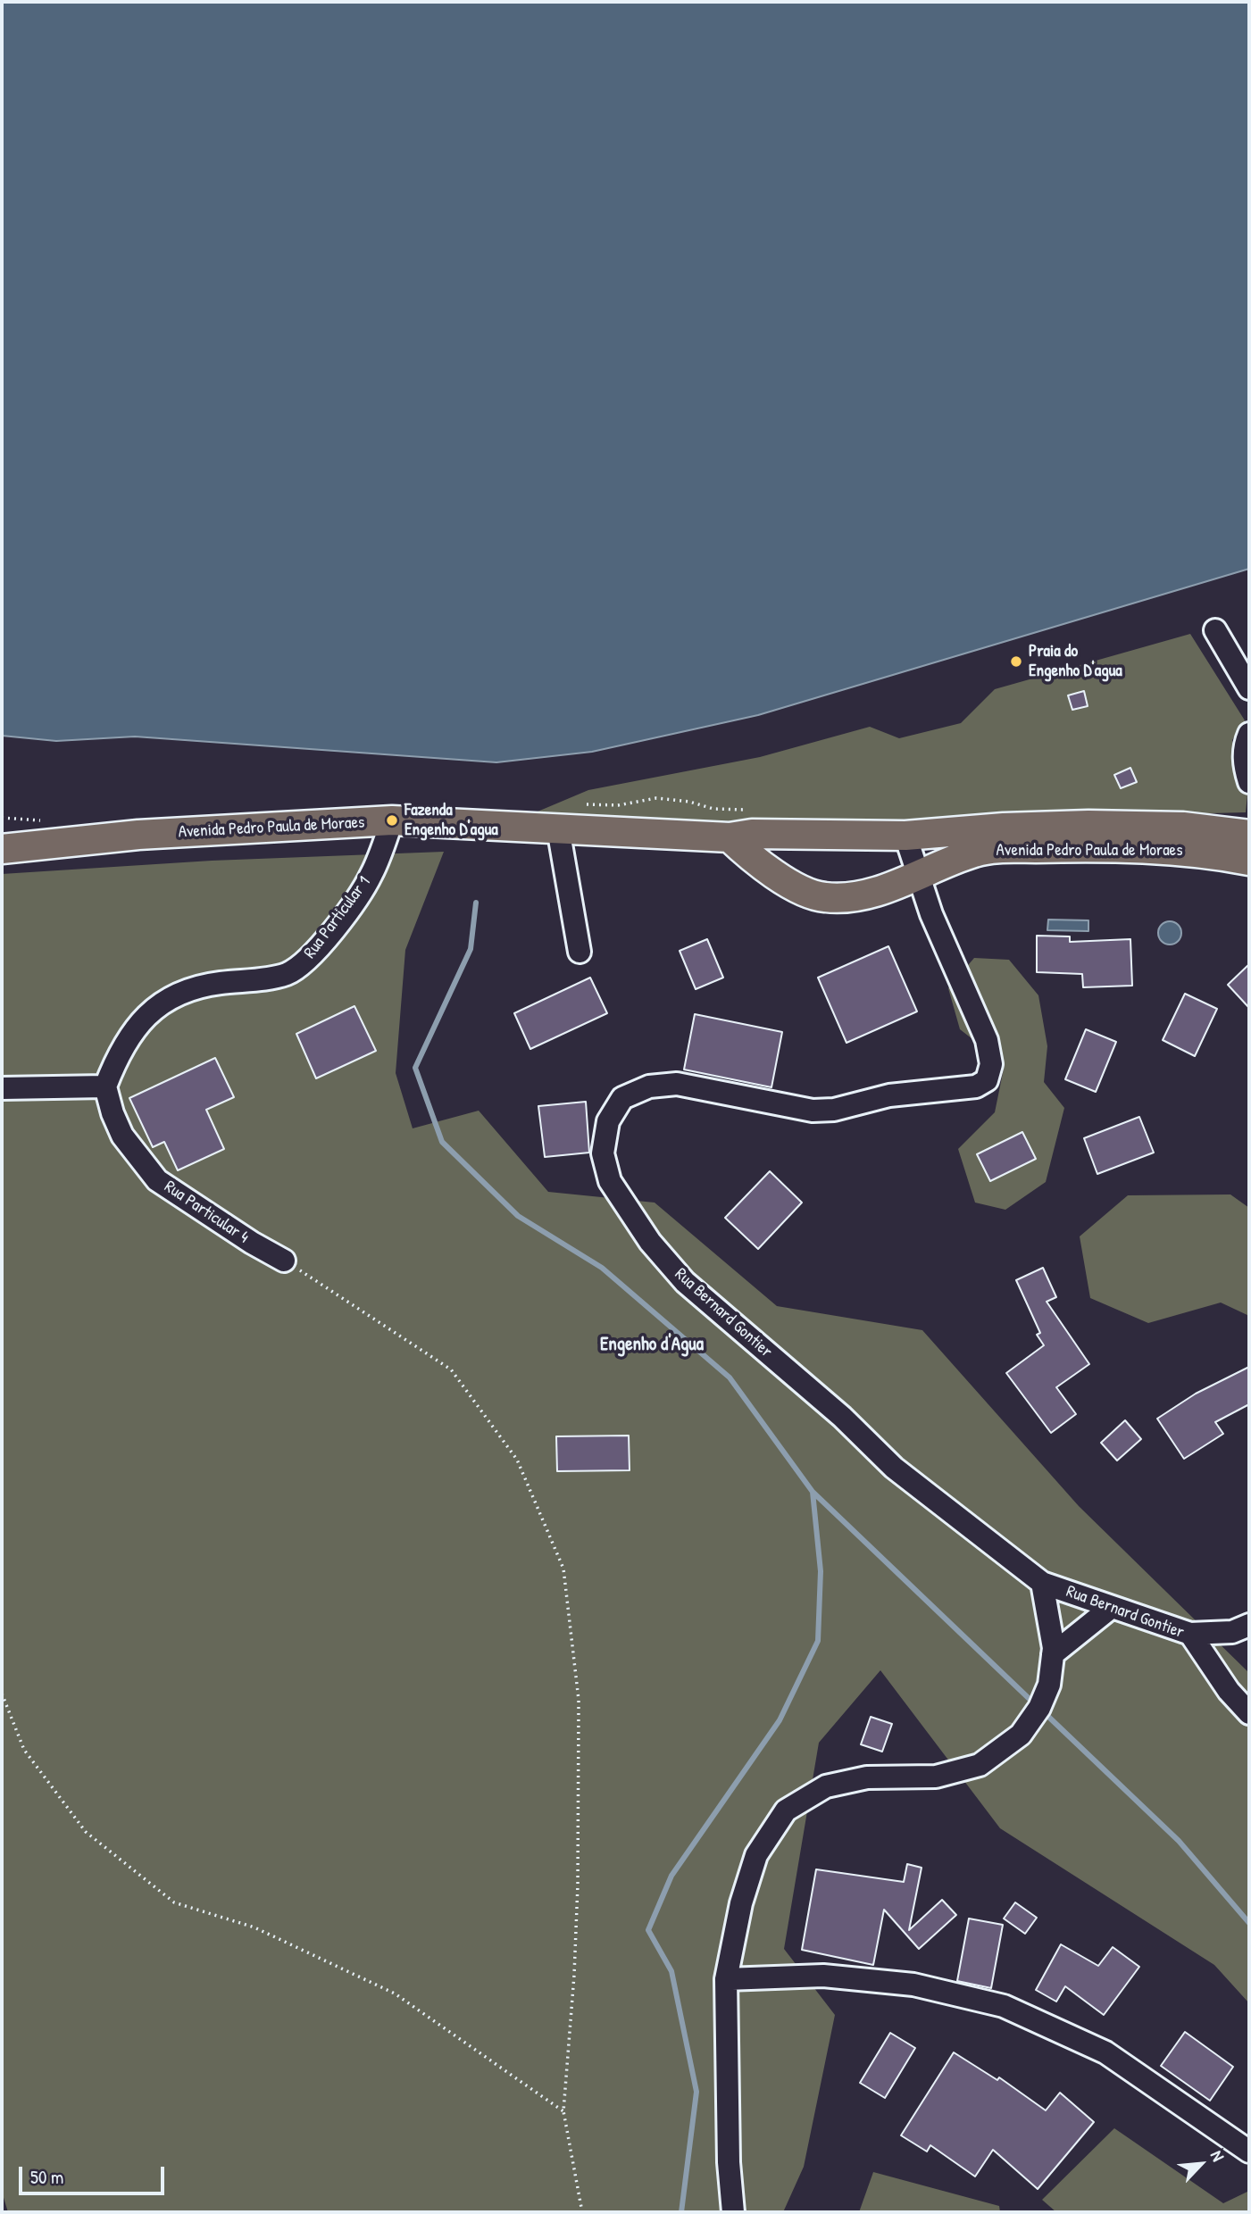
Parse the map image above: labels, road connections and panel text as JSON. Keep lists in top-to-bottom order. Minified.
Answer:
{"streets":{"main road":["Avenida Pedro Paula de Moraes"],"street":["Rua Particular 1","Rua Particular 4","Rua Bernard Gontier"]},"crossings":[["Avenida Pedro Paula de Moraes","Rua Particular 1"],["Avenida Pedro Paula de Moraes","Rua Bernard Gontier"],["Rua Particular 1","Rua Particular 4"]],"districts":["Engenho d'Agua"],"places":["Praia do Engenho D'agua","Fazenda Engenho D'agua"],"scale_bar":"50 m","north":"top right"}
